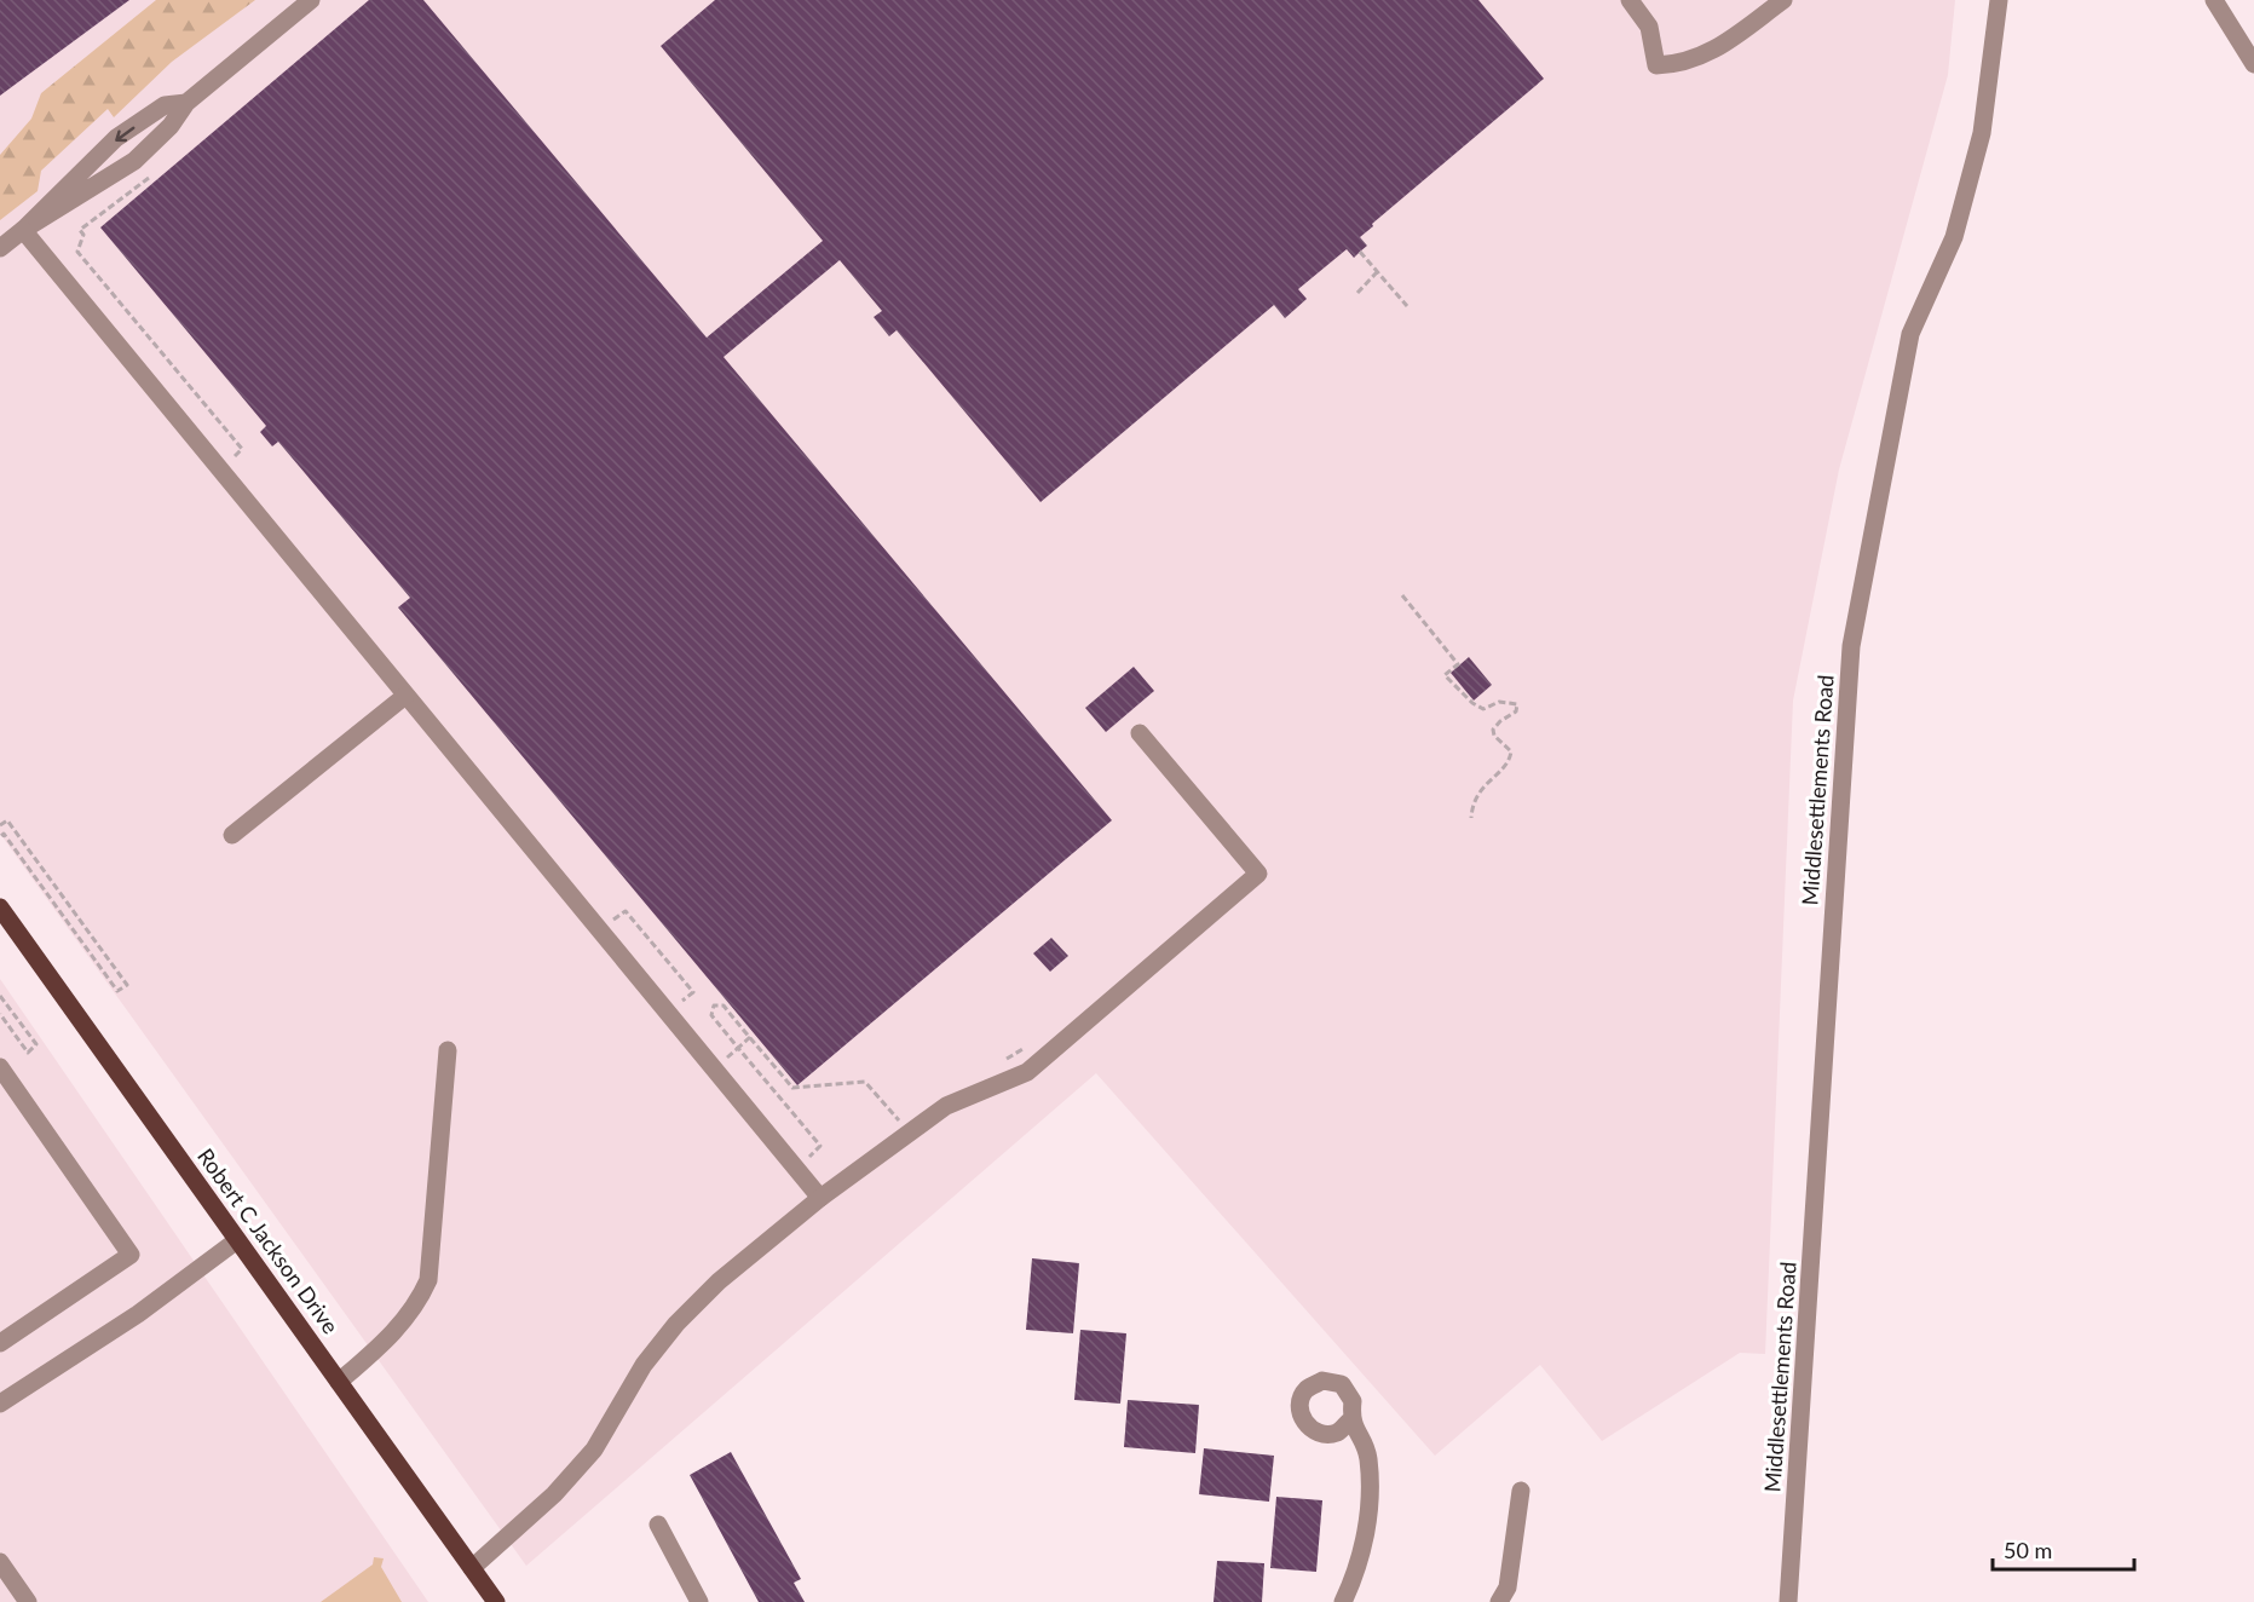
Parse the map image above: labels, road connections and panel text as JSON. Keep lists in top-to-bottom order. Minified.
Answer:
{"streets":{"main road":["Robert C Jackson Drive"],"street":["Middlesettlements Road"]},"scale_bar":"50 m"}
